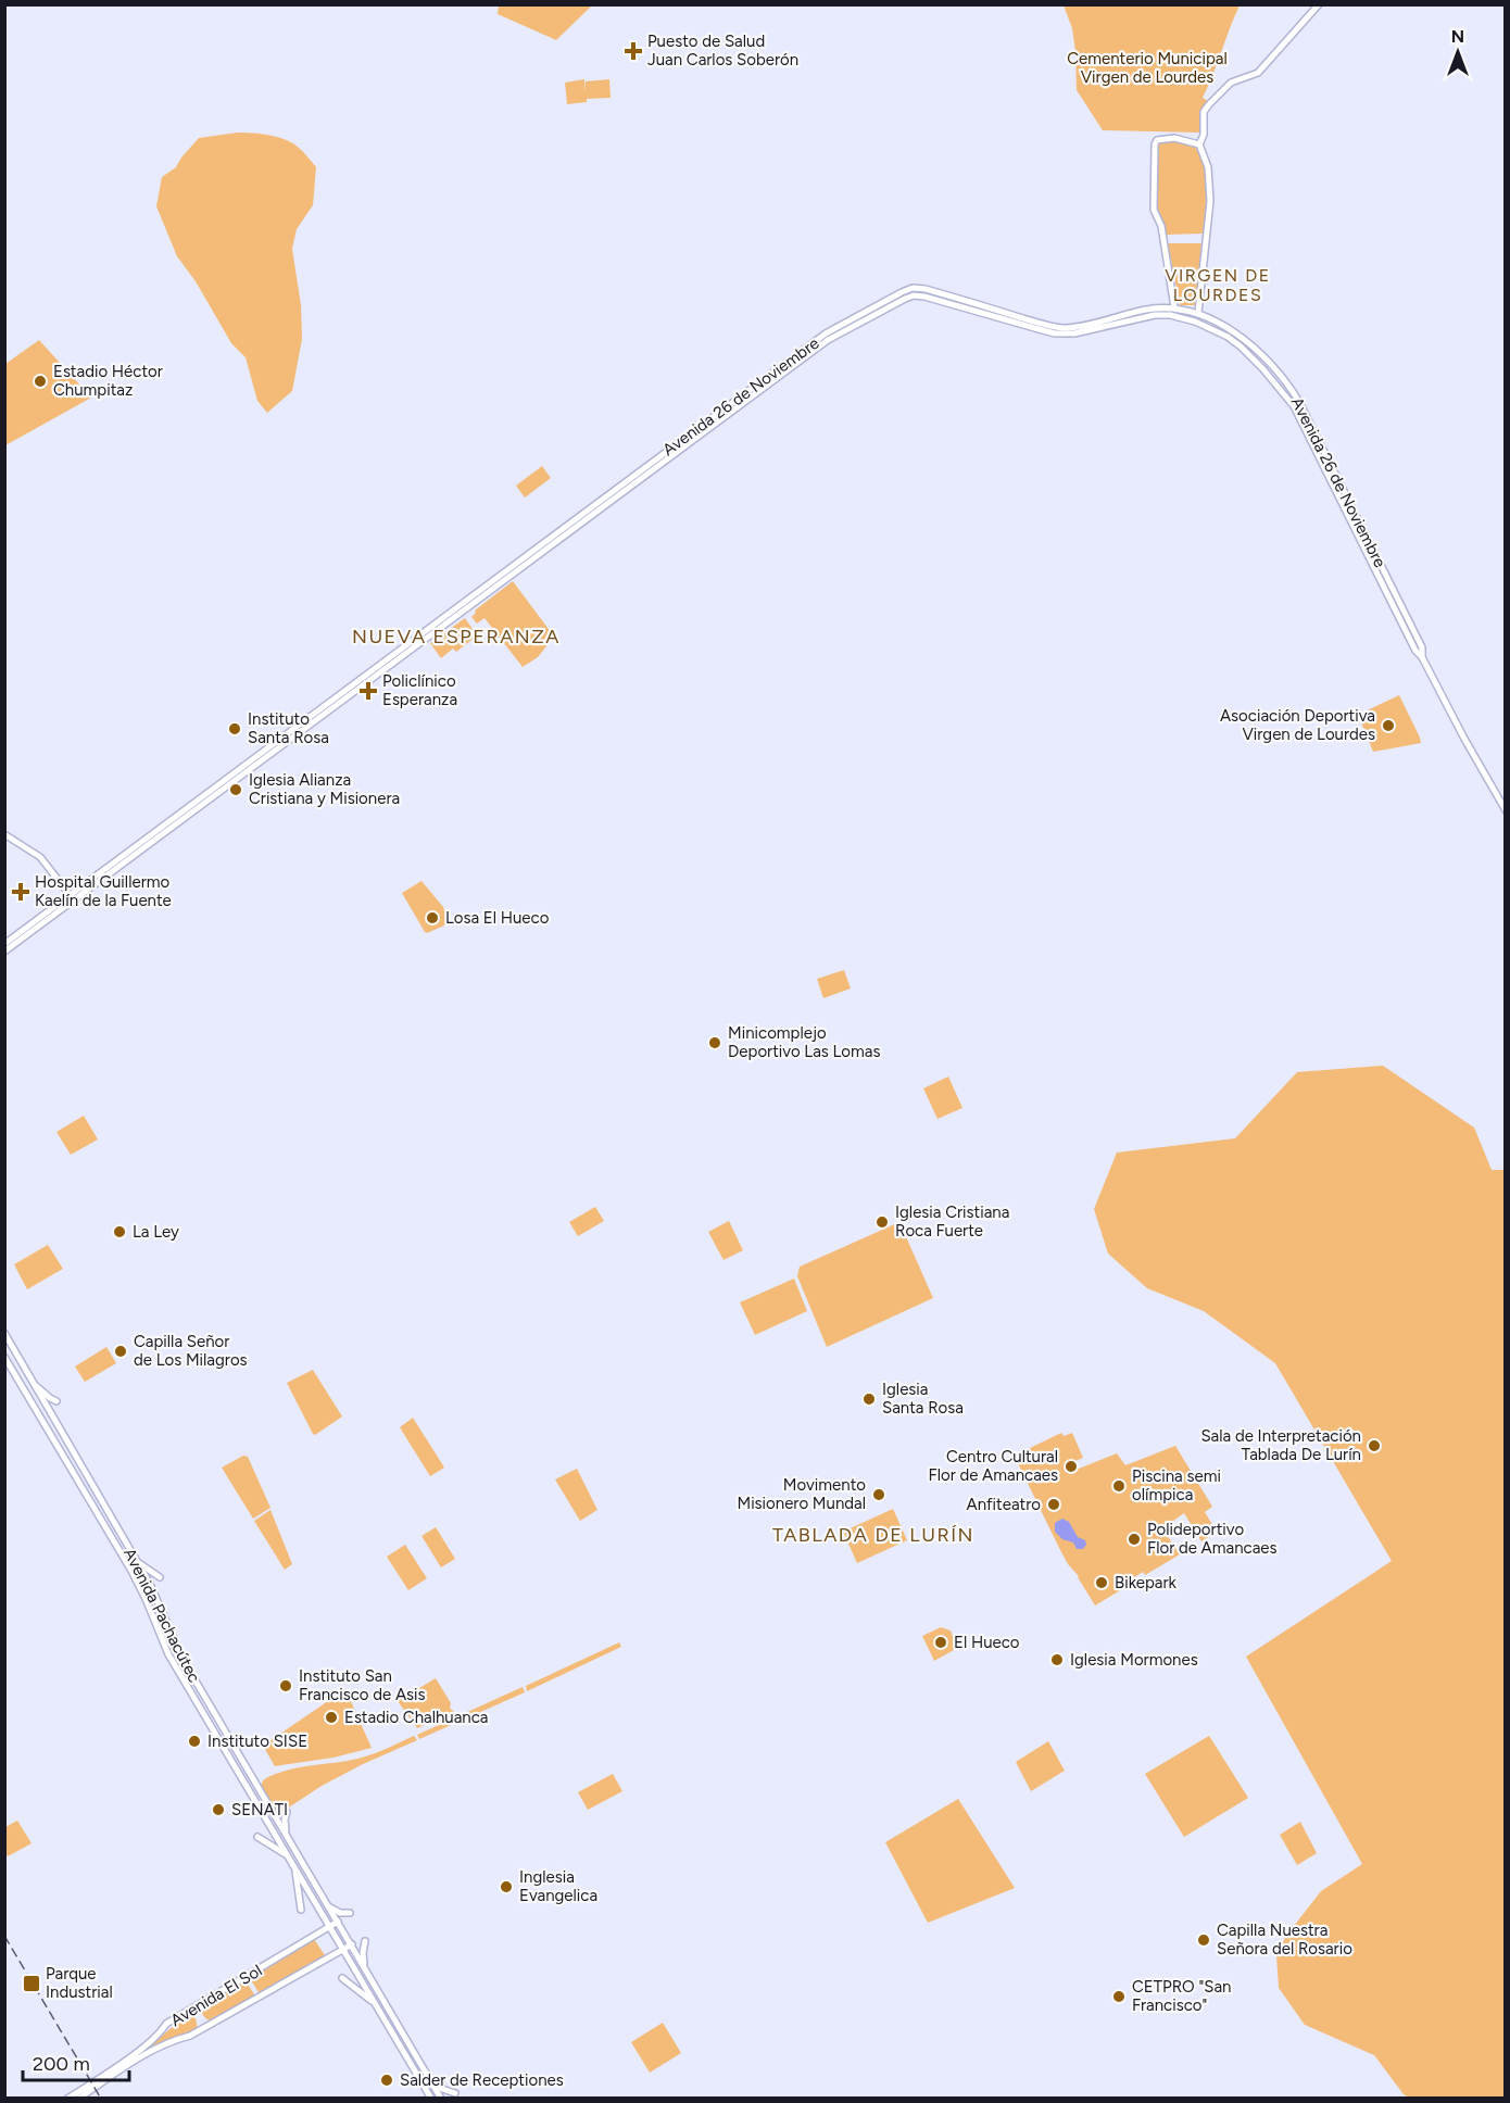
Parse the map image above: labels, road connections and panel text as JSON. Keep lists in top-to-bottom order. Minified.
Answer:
{"streets":{"main road":["Avenida 26 de Noviembre","Avenida Pachacútec","Avenida El Sol"]},"crossings":[["Avenida Pachacútec","Avenida El Sol"]],"districts":["VIRGEN DE LOURDES","NUEVA ESPERANZA","TABLADA DE LURÍN"],"parks":["Cementerio Municipal Virgen de Lourdes"],"places":{"health":["Puesto de Salud Juan Carlos Soberón","Policlínico Esperanza","Hospital Guillermo Kaelín de la Fuente"],"other":["Estadio Héctor Chumpitaz","Asociación Deportiva Virgen de Lourdes","Instituto Santa Rosa","Iglesia Alianza Cristiana y Misionera","Losa El Hueco","Minicomplejo Deportivo Las Lomas","Iglesia Cristiana Roca Fuerte","La Ley","Capilla Señor de Los Milagros","Iglesia Santa Rosa","Sala de Interpretación Tablada De Lurín","Centro Cultural Flor de Amancaes","Piscina semi olímpica","Movimento Misionero Mundal","Anfiteatro","Polideportivo Flor de Amancaes","Bikepark","El Hueco","Iglesia Mormones","Instituto San Francisco de Asis","Estadio Chalhuanca","Instituto SISE","SENATI","Inglesia Evangelica","Capilla Nuestra Señora del Rosario","CETPRO \"San Francisco\"","Salder de Receptiones"],"transit":["Parque Industrial"]},"scale_bar":"200 m","north":"top"}
